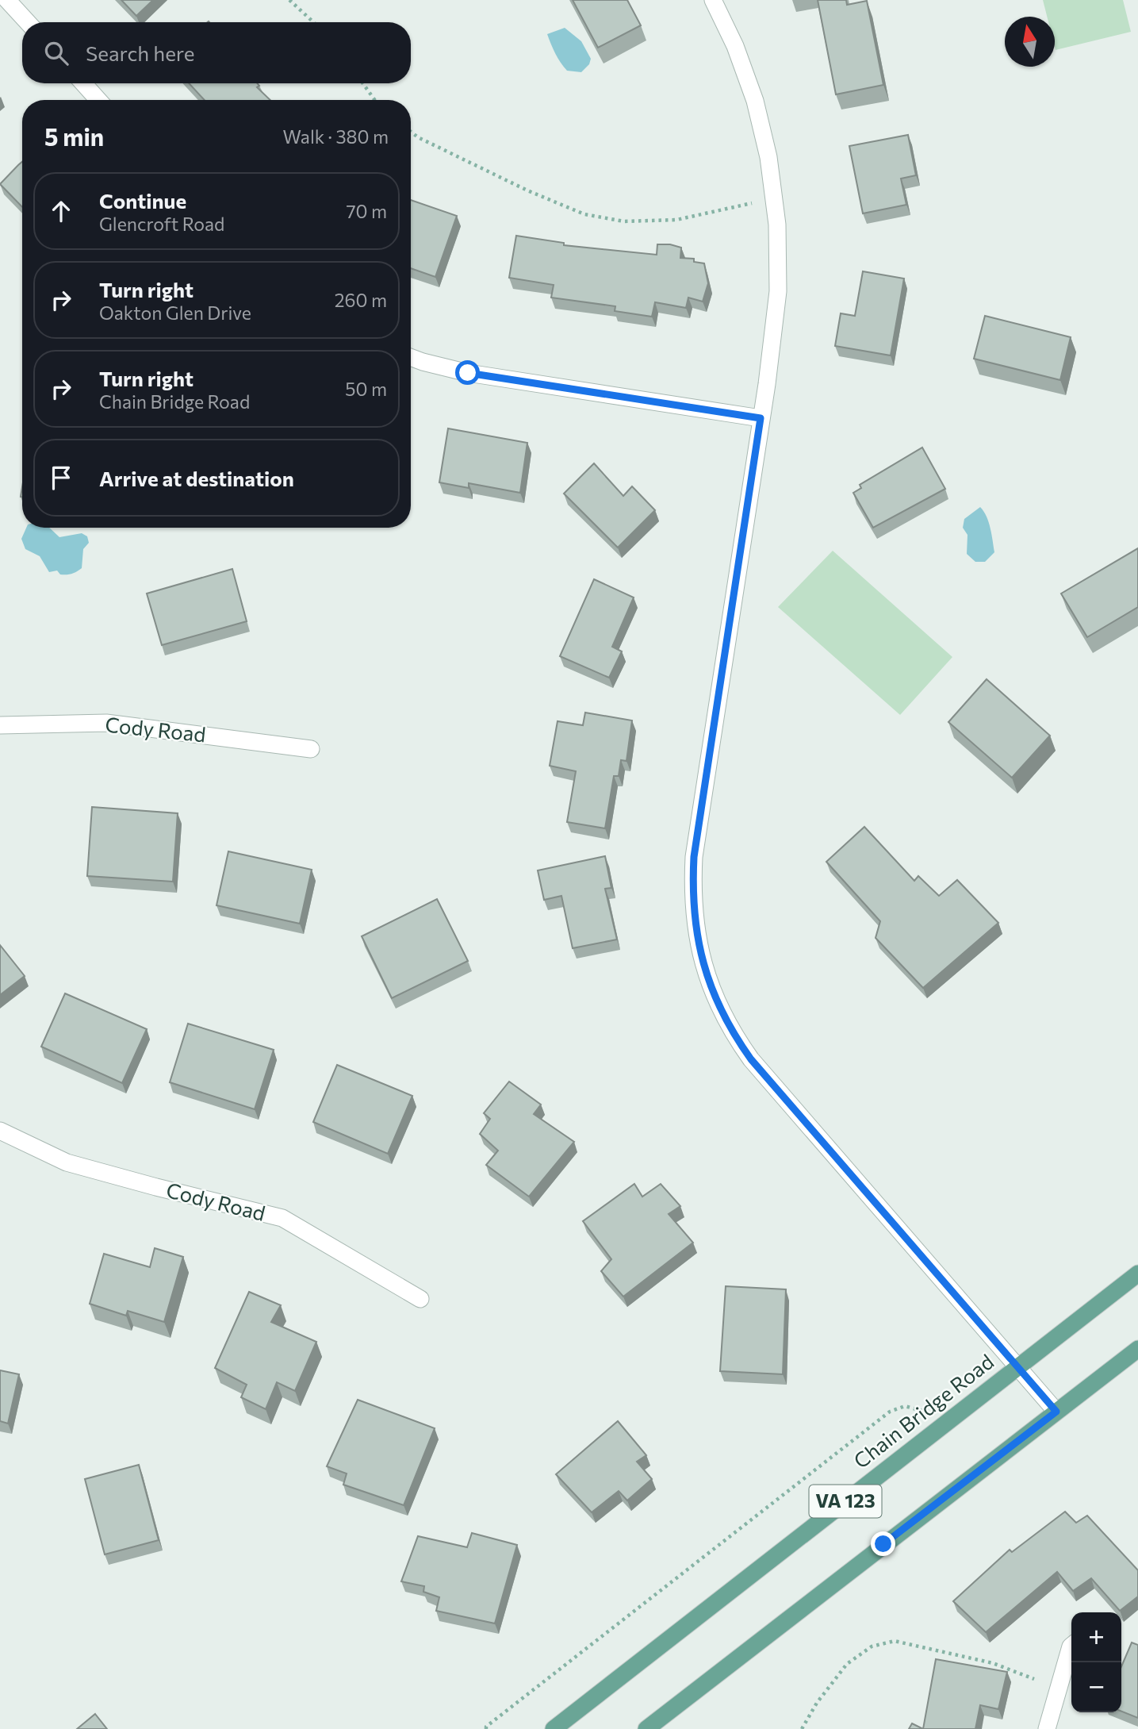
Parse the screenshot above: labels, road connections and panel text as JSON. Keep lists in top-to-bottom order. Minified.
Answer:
{"streets":{"main road":["Chain Bridge Road","VA 123"],"street":["Cody Road"]},"north":"top","page":{"search":"Search here","heading":["5 min","Walk · 380 m"],"list":[["Continue","Glencroft Road","70 m"],["Turn right","Oakton Glen Drive","260 m"],["Turn right","Chain Bridge Road","50 m"],"Arrive at destination"],"map_buttons":["+","−"]}}
